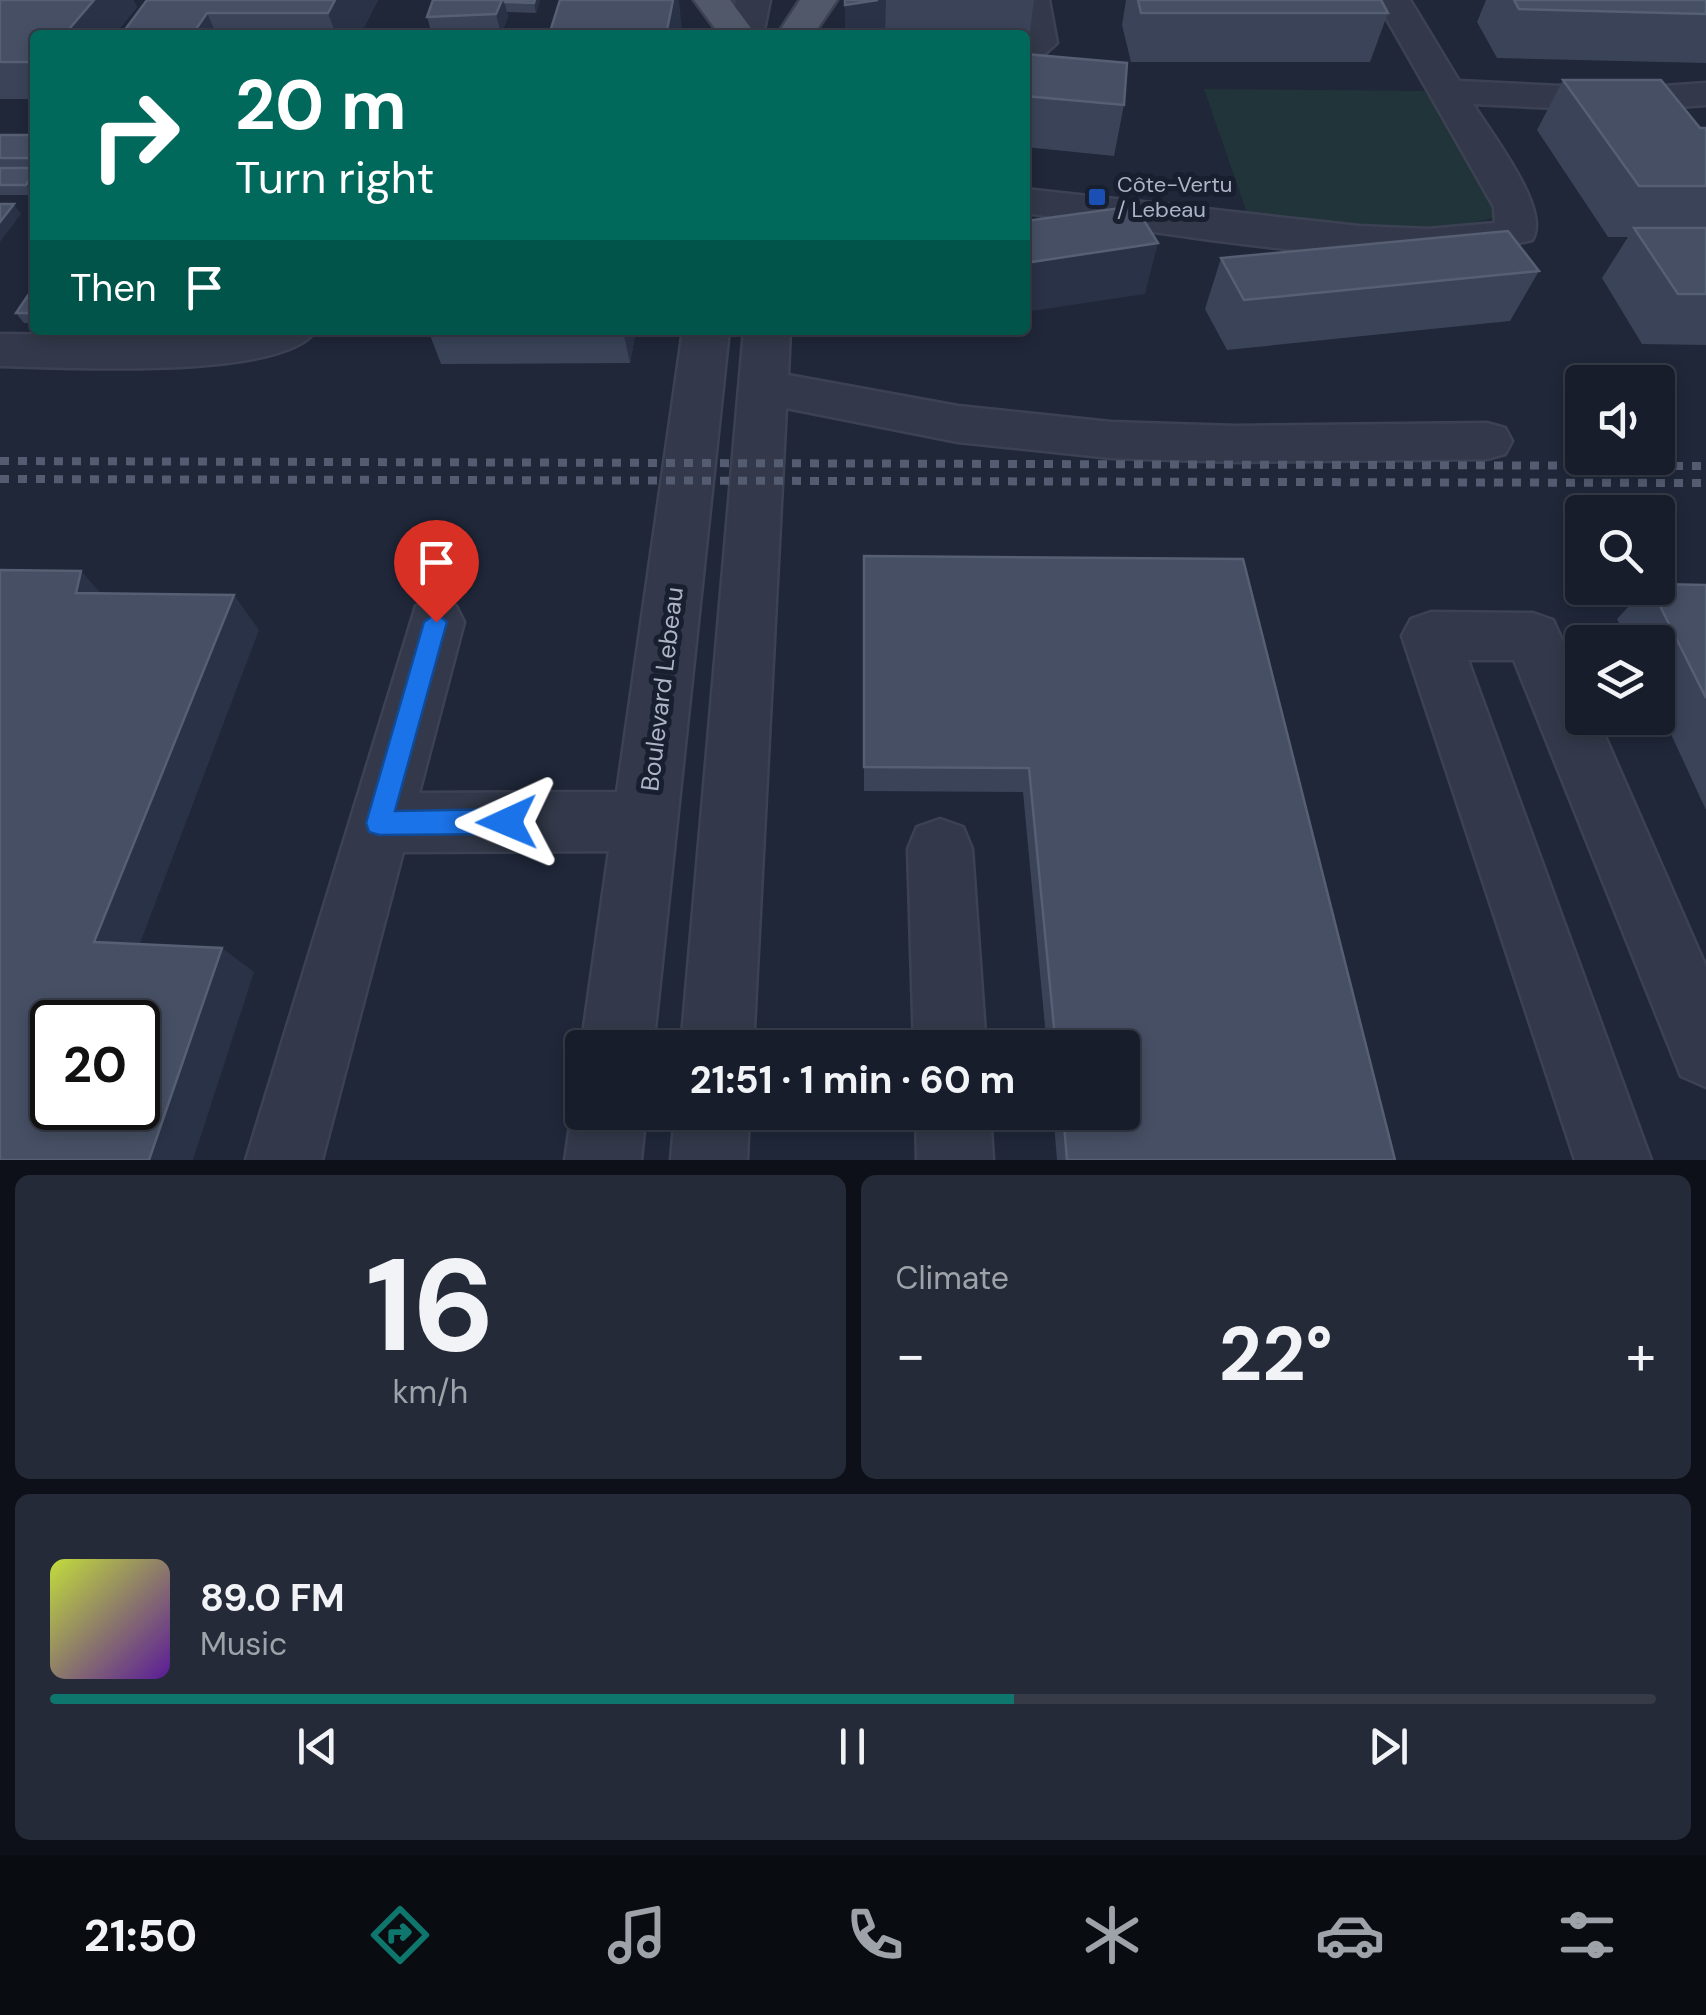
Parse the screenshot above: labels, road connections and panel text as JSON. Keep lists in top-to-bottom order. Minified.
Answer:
{"streets":{"street":["Boulevard Lebeau"]},"places":{"transit":["Côte-Vertu / Lebeau"]},"page":{"turn":["20 m","Turn right"],"then":"Then","limit":"20","trip":"21:51 · 1 min · 60 m","tile":[["16","km/h"],"Climate"],"heat":["−","22°","+"],"song":["89.0 FM","Music"],"tabs":"21:50"}}
